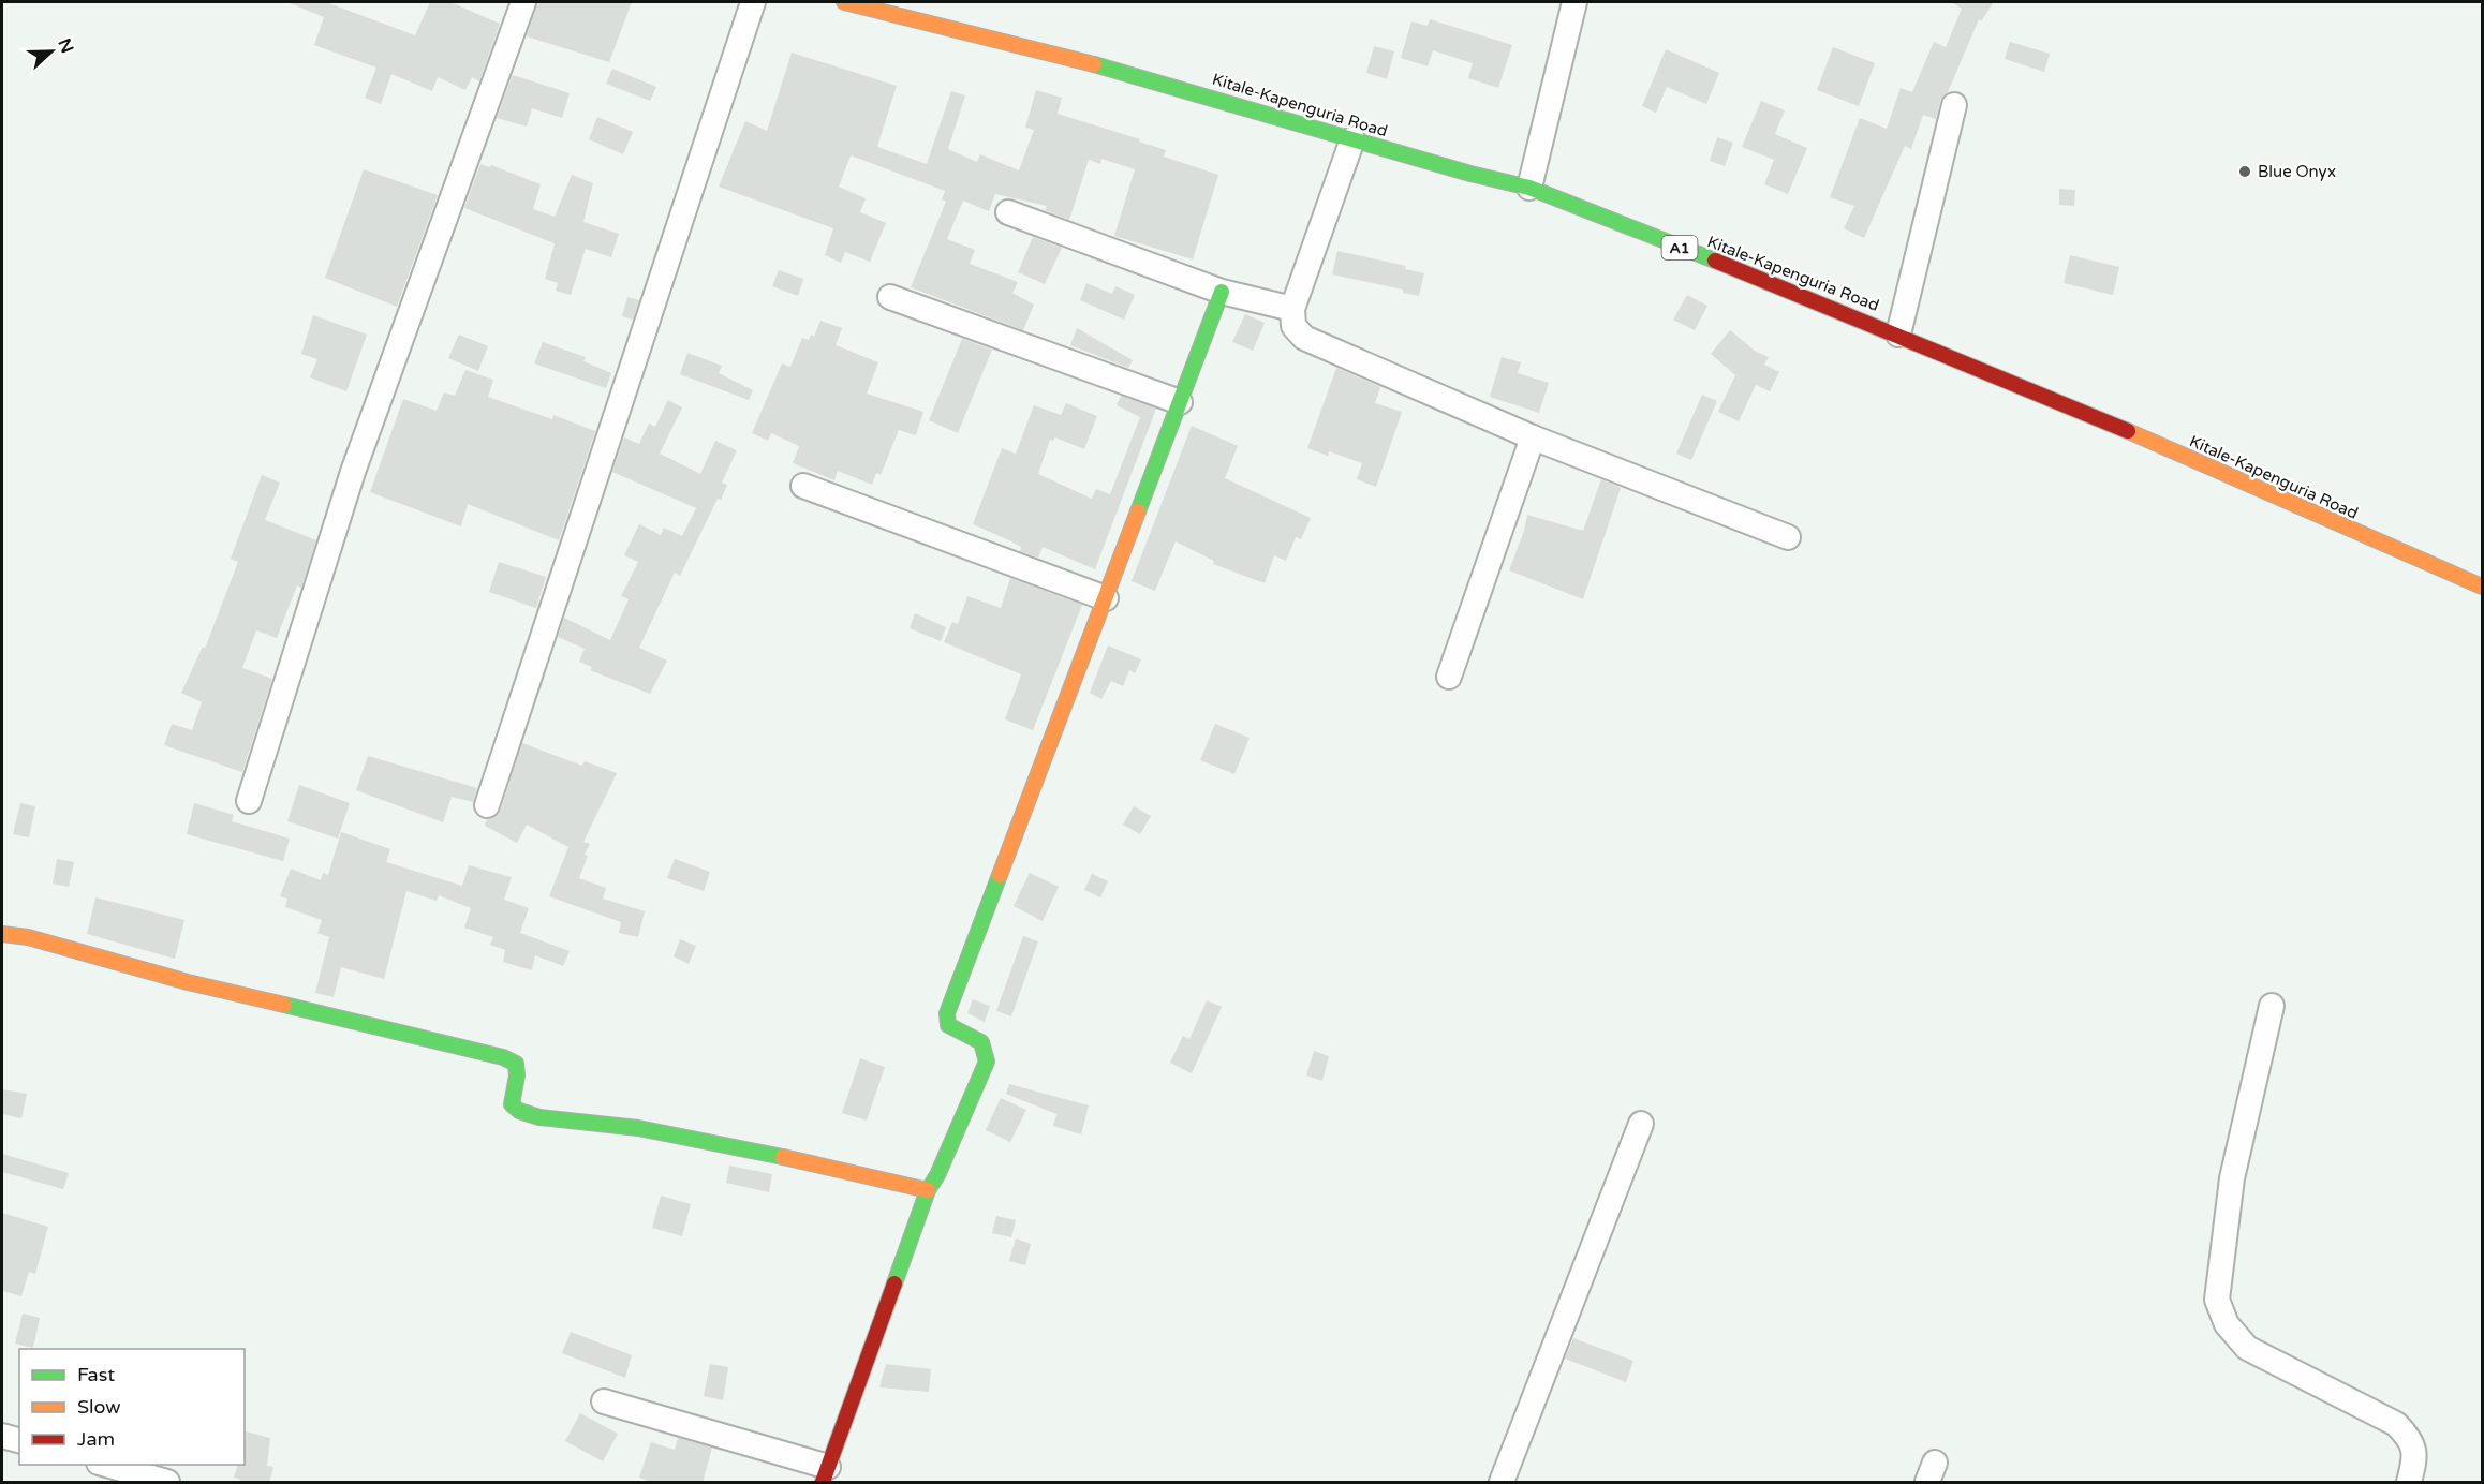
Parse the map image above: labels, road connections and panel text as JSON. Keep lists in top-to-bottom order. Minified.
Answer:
{"streets":{"main road":["Kitale-Kapenguria Road","A1"]},"places":["Blue Onyx"],"legend":["Fast","Slow","Jam"],"north":"right"}
